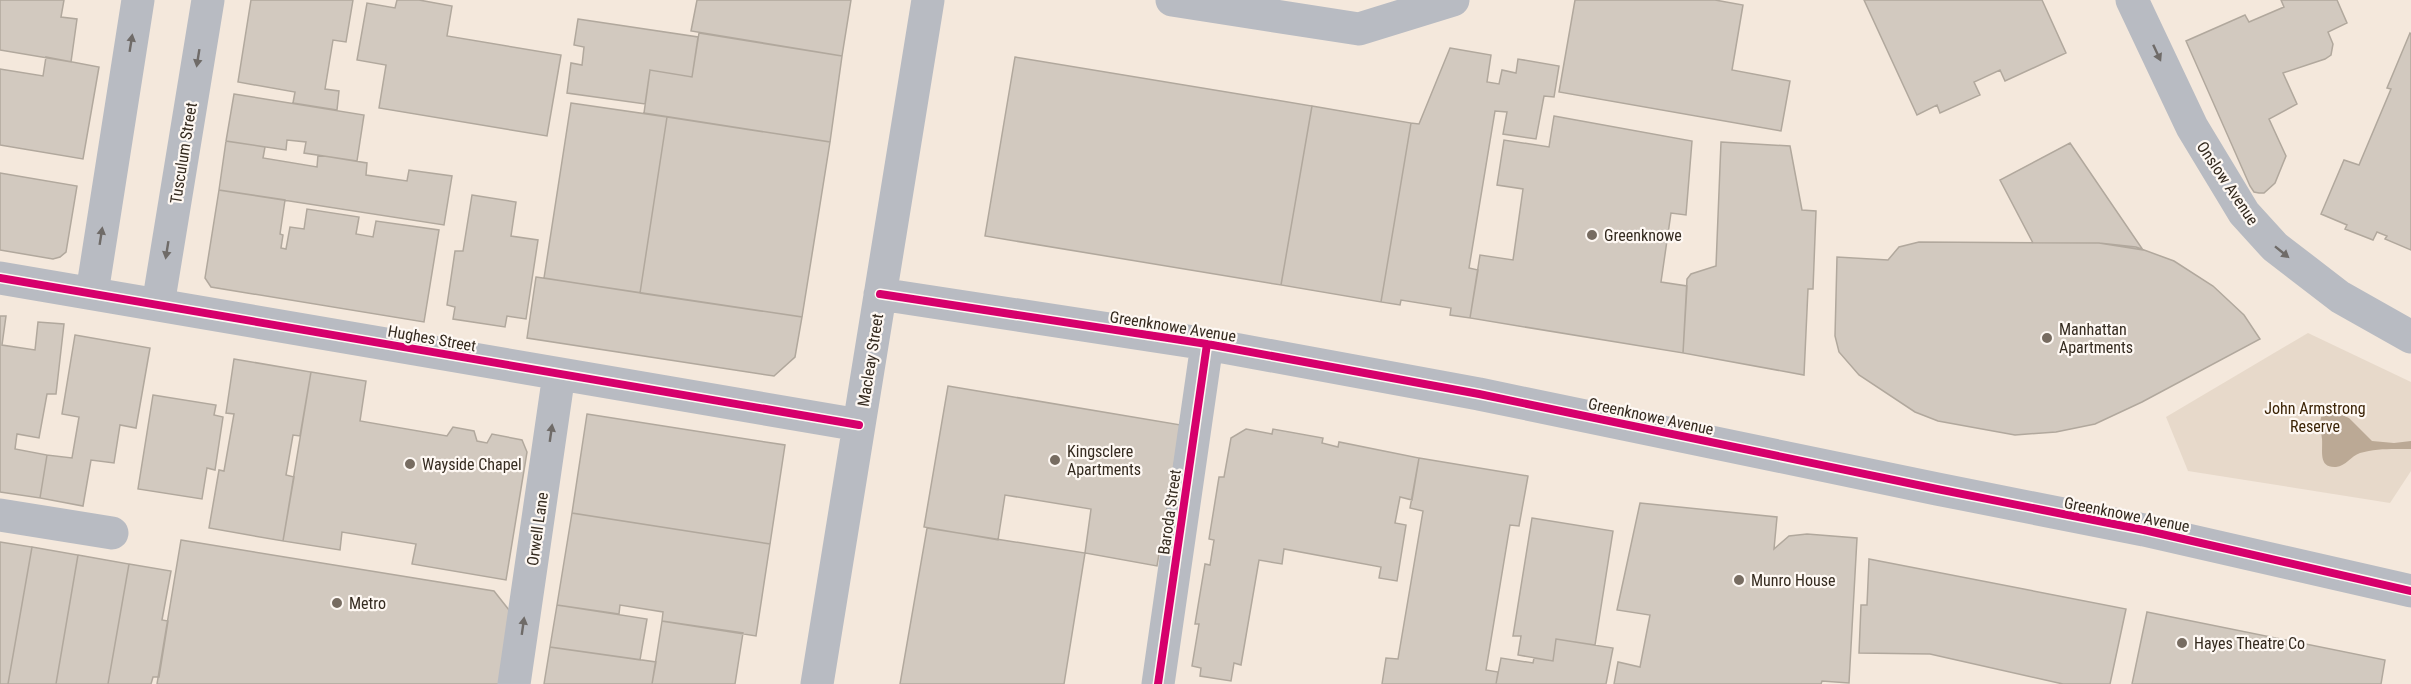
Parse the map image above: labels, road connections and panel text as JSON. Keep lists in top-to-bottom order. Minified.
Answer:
{"streets":{"street":["Tusculum Street","Onslow Avenue","Greenknowe Avenue","Hughes Street","Macleay Street","Baroda Street","Orwell Lane"]},"crossings":[["Tusculum Street","Hughes Street"],["Greenknowe Avenue","Macleay Street"],["Greenknowe Avenue","Baroda Street"],["Hughes Street","Macleay Street"],["Hughes Street","Orwell Lane"]],"one_way":["Onslow Avenue","Orwell Lane"],"parks":["John Armstrong Reserve"],"places":["Greenknowe","Manhattan Apartments","Kingsclere Apartments","Wayside Chapel","Munro House","Metro","Hayes Theatre Co"]}
